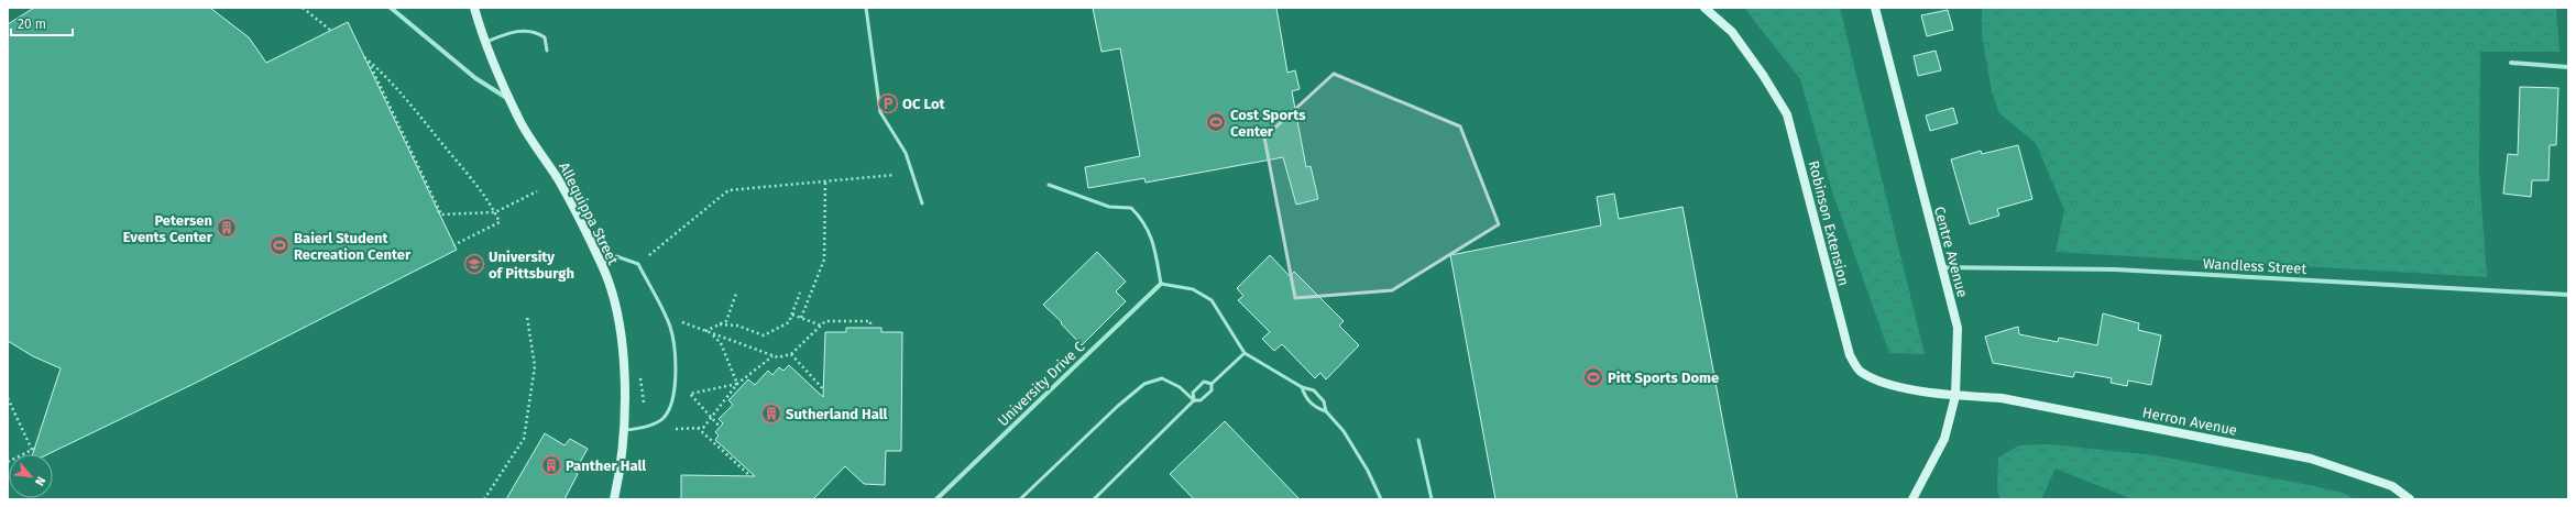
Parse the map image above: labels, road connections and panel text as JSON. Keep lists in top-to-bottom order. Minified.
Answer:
{"streets":{"street":["Allequippa Street","Robinson Extension","Centre Avenue","Wandless Street","University Drive C","Herron Avenue"]},"crossings":[["Robinson Extension","Centre Avenue"],["Robinson Extension","Herron Avenue"],["Centre Avenue","Wandless Street"],["Centre Avenue","Herron Avenue"]],"places":{"parking":["OC Lot"],"sports":["Cost Sports Center","Baierl Student Recreation Center","Pitt Sports Dome"],"building":["Petersen Events Center","Sutherland Hall","Panther Hall"],"school or university":["University of Pittsburgh"]},"scale_bar":"20 m","north":"bottom right"}
